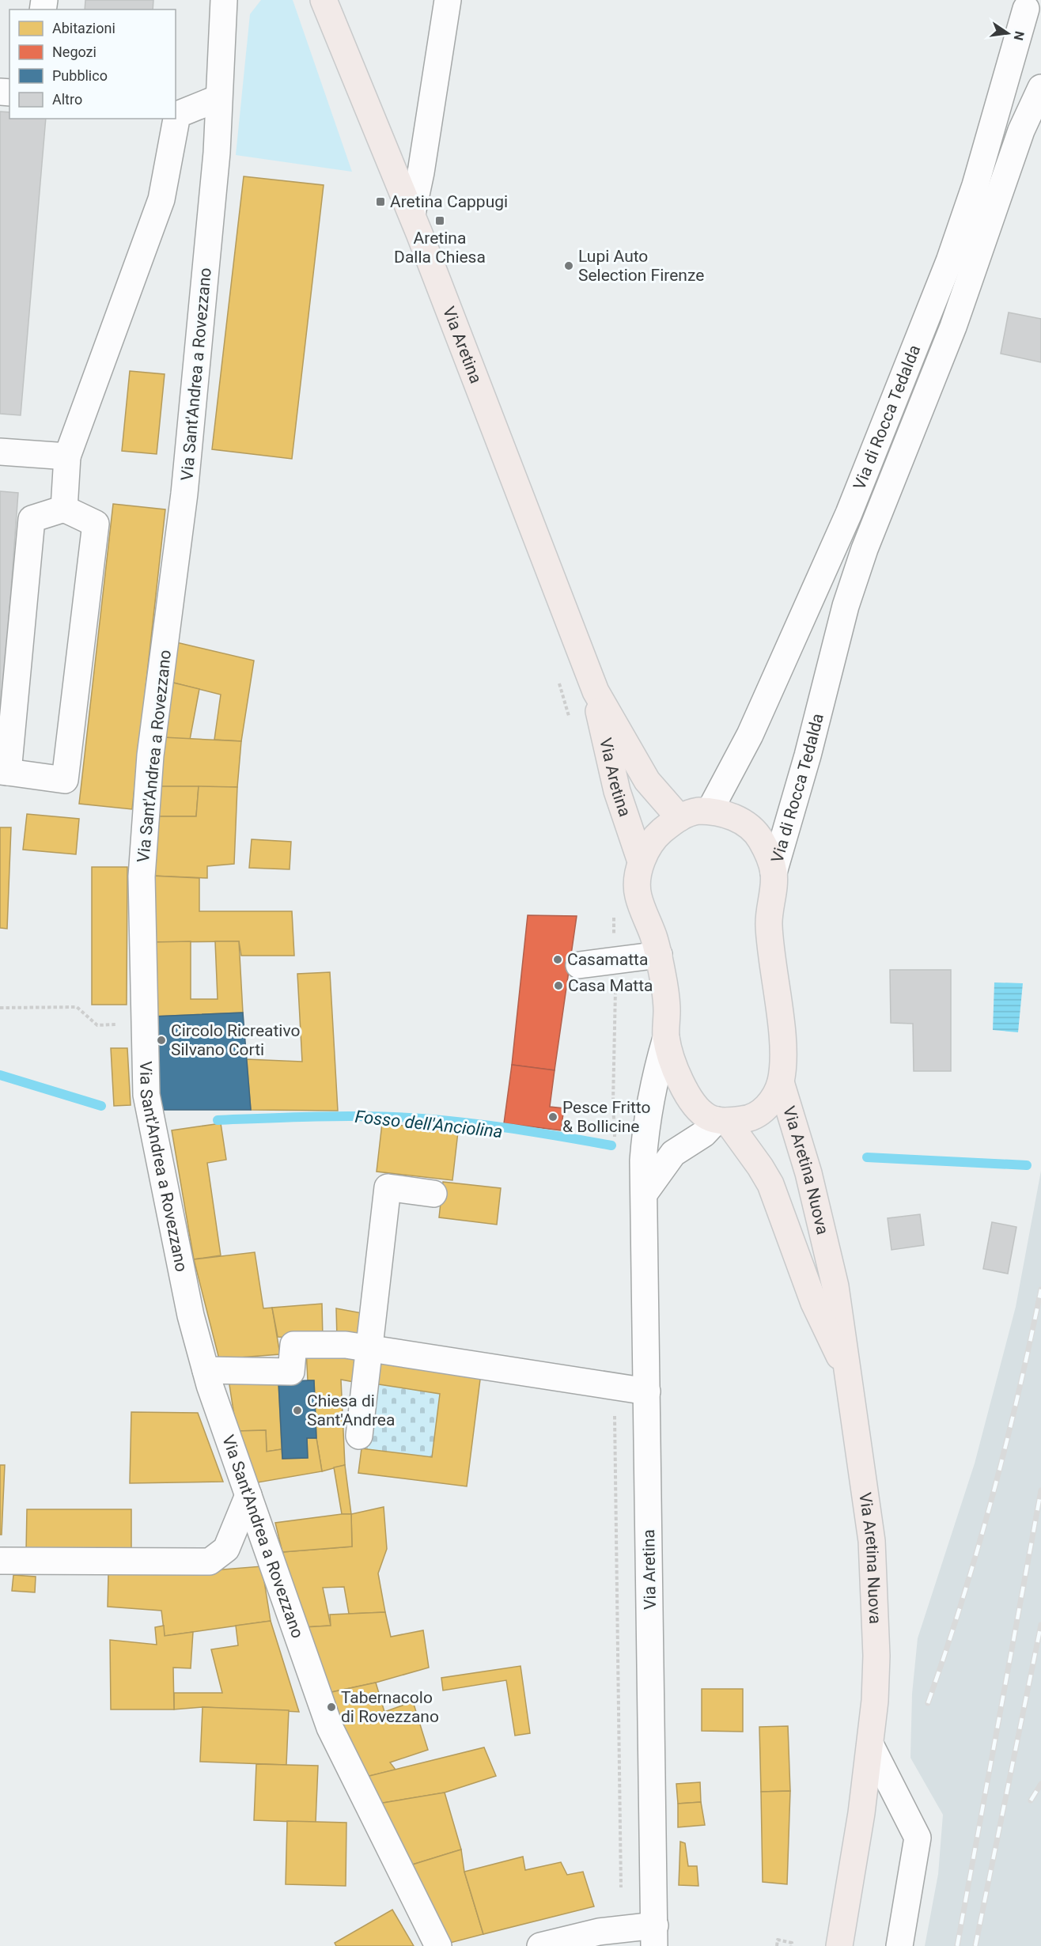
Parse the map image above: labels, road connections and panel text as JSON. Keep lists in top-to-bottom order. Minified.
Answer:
{"streets":{"main road":["Via Aretina","Via Aretina Nuova"],"street":["Via Sant'Andrea a Rovezzano","Via di Rocca Tedalda"]},"water":["Fosso dell'Anciolina"],"places":{"transit":["Aretina Cappugi","Aretina Dalla Chiesa"],"other":["Lupi Auto Selection Firenze","Casamatta","Casa Matta","Circolo Ricreativo Silvano Corti","Pesce Fritto & Bollicine","Chiesa di Sant'Andrea","Tabernacolo di Rovezzano"]},"legend":["Abitazioni","Negozi","Pubblico","Altro"],"north":"right"}
